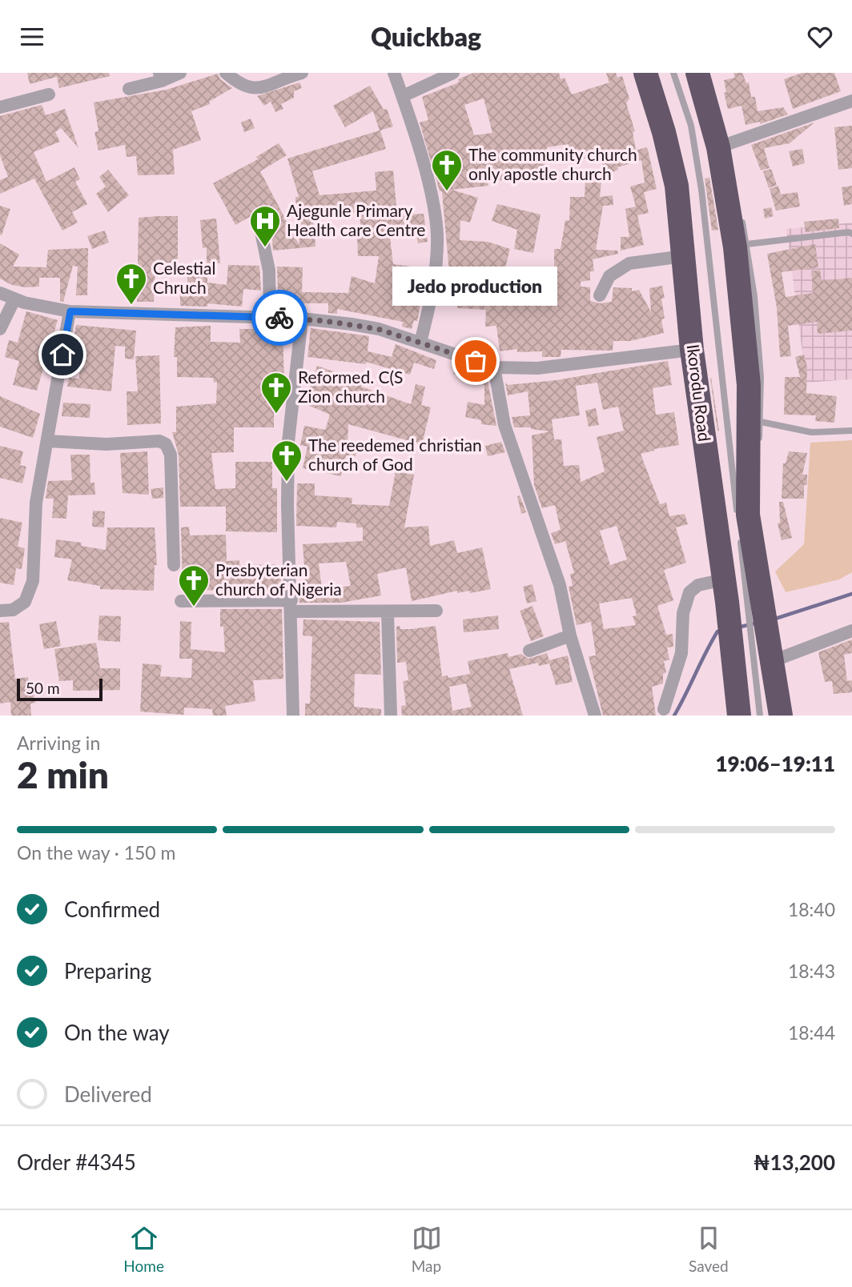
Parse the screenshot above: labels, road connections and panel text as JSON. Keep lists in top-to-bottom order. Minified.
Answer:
{"streets":{"highway":["Ikorodu Road"]},"places":{"church":["The community church only apostle church","Celestial Chruch","Reformed. C(S Zion church","The reedemed christian church of God","Presbyterian church of Nigeria"],"hospital":["Ajegunle Primary Health care Centre"],"other":["Jedo production"]},"scale_bar":"50 m","page":{"header":"Quickbag","bubble":"Jedo production","scale":"50 m","heading":["2 min","Arriving in","19:06–19:11"],"panel":["Order #4345","₦13,200"],"bar":"On the way · 150 m","list":[["Confirmed","18:40"],["Preparing","18:43"],["On the way","18:44"],"Delivered"],"tabs":["Home","Map","Saved"]}}
